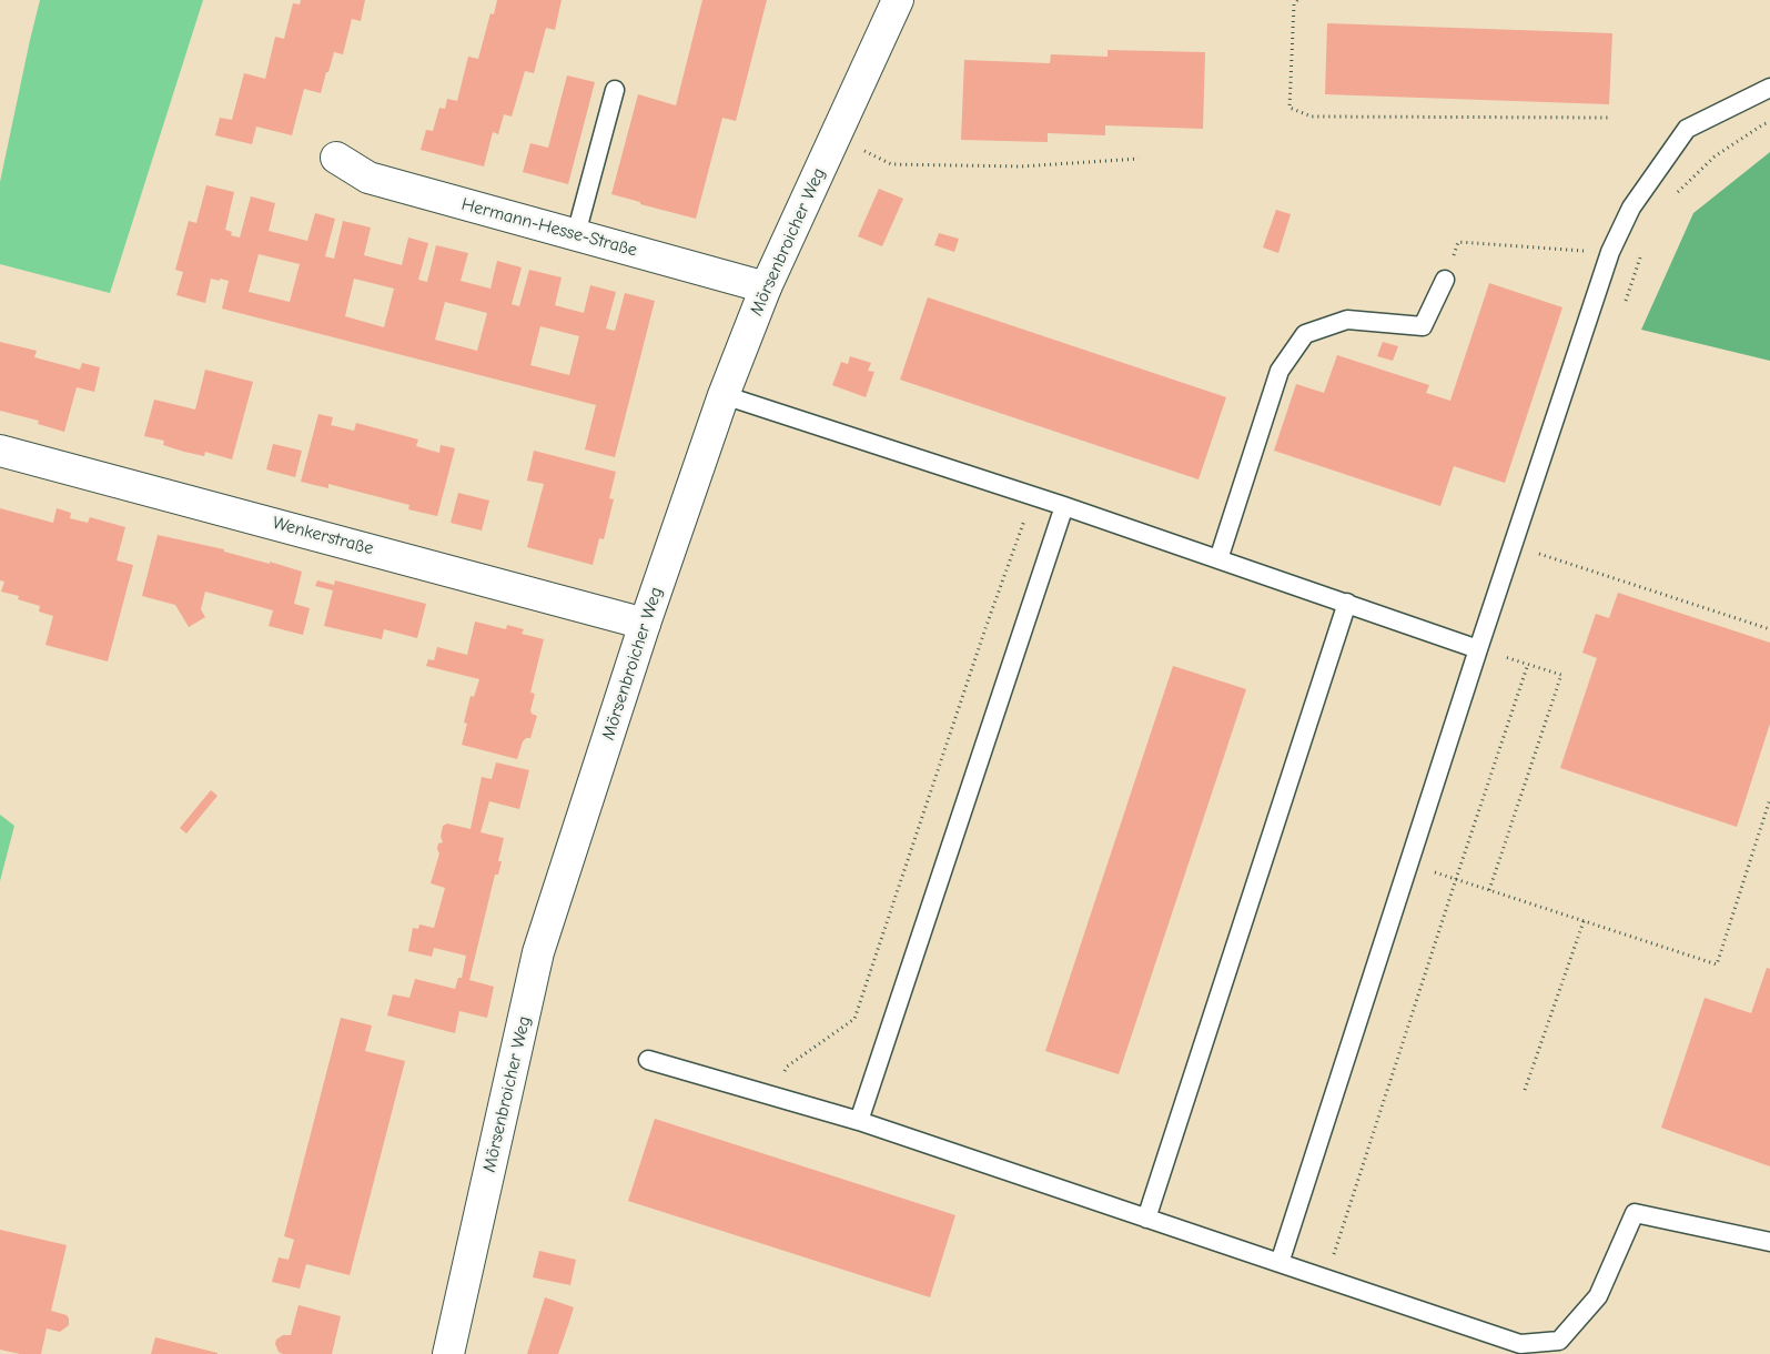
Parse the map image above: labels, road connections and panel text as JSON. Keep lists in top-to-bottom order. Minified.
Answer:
{"streets":{"street":["Hermann-Hesse-Straße","Mörsenbroicher Weg","Wenkerstraße"]},"crossings":[["Hermann-Hesse-Straße","Mörsenbroicher Weg"],["Mörsenbroicher Weg","Wenkerstraße"]]}
